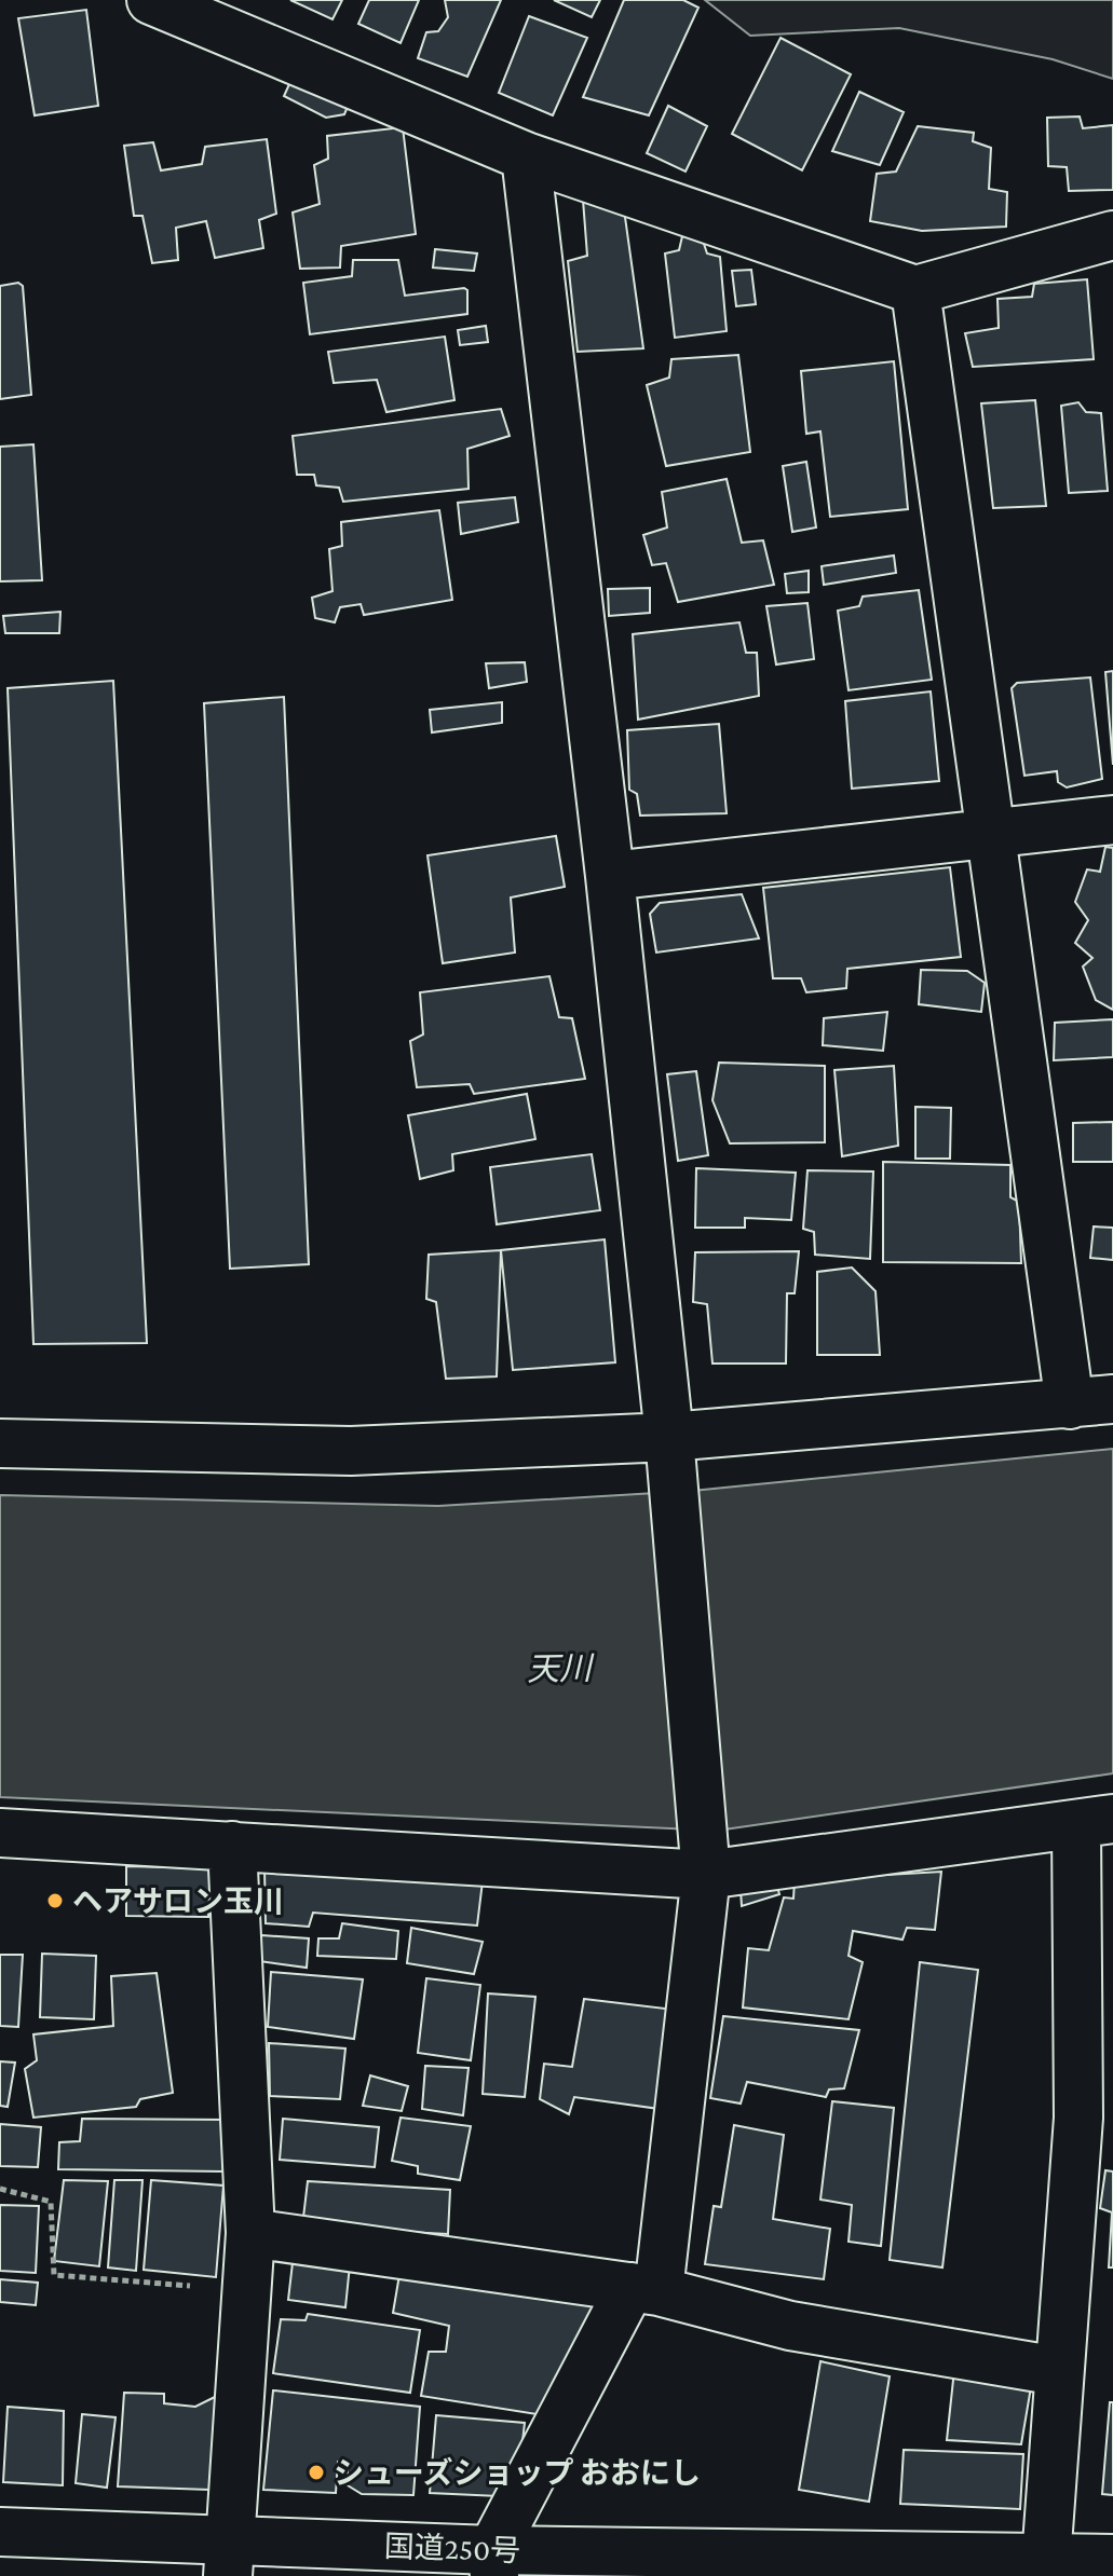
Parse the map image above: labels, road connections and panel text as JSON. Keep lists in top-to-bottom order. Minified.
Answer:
{"streets":{"main road":["国道250号"]},"water":["天川"],"places":["ヘアサロン玉川","シューズショップ おおにし"]}
